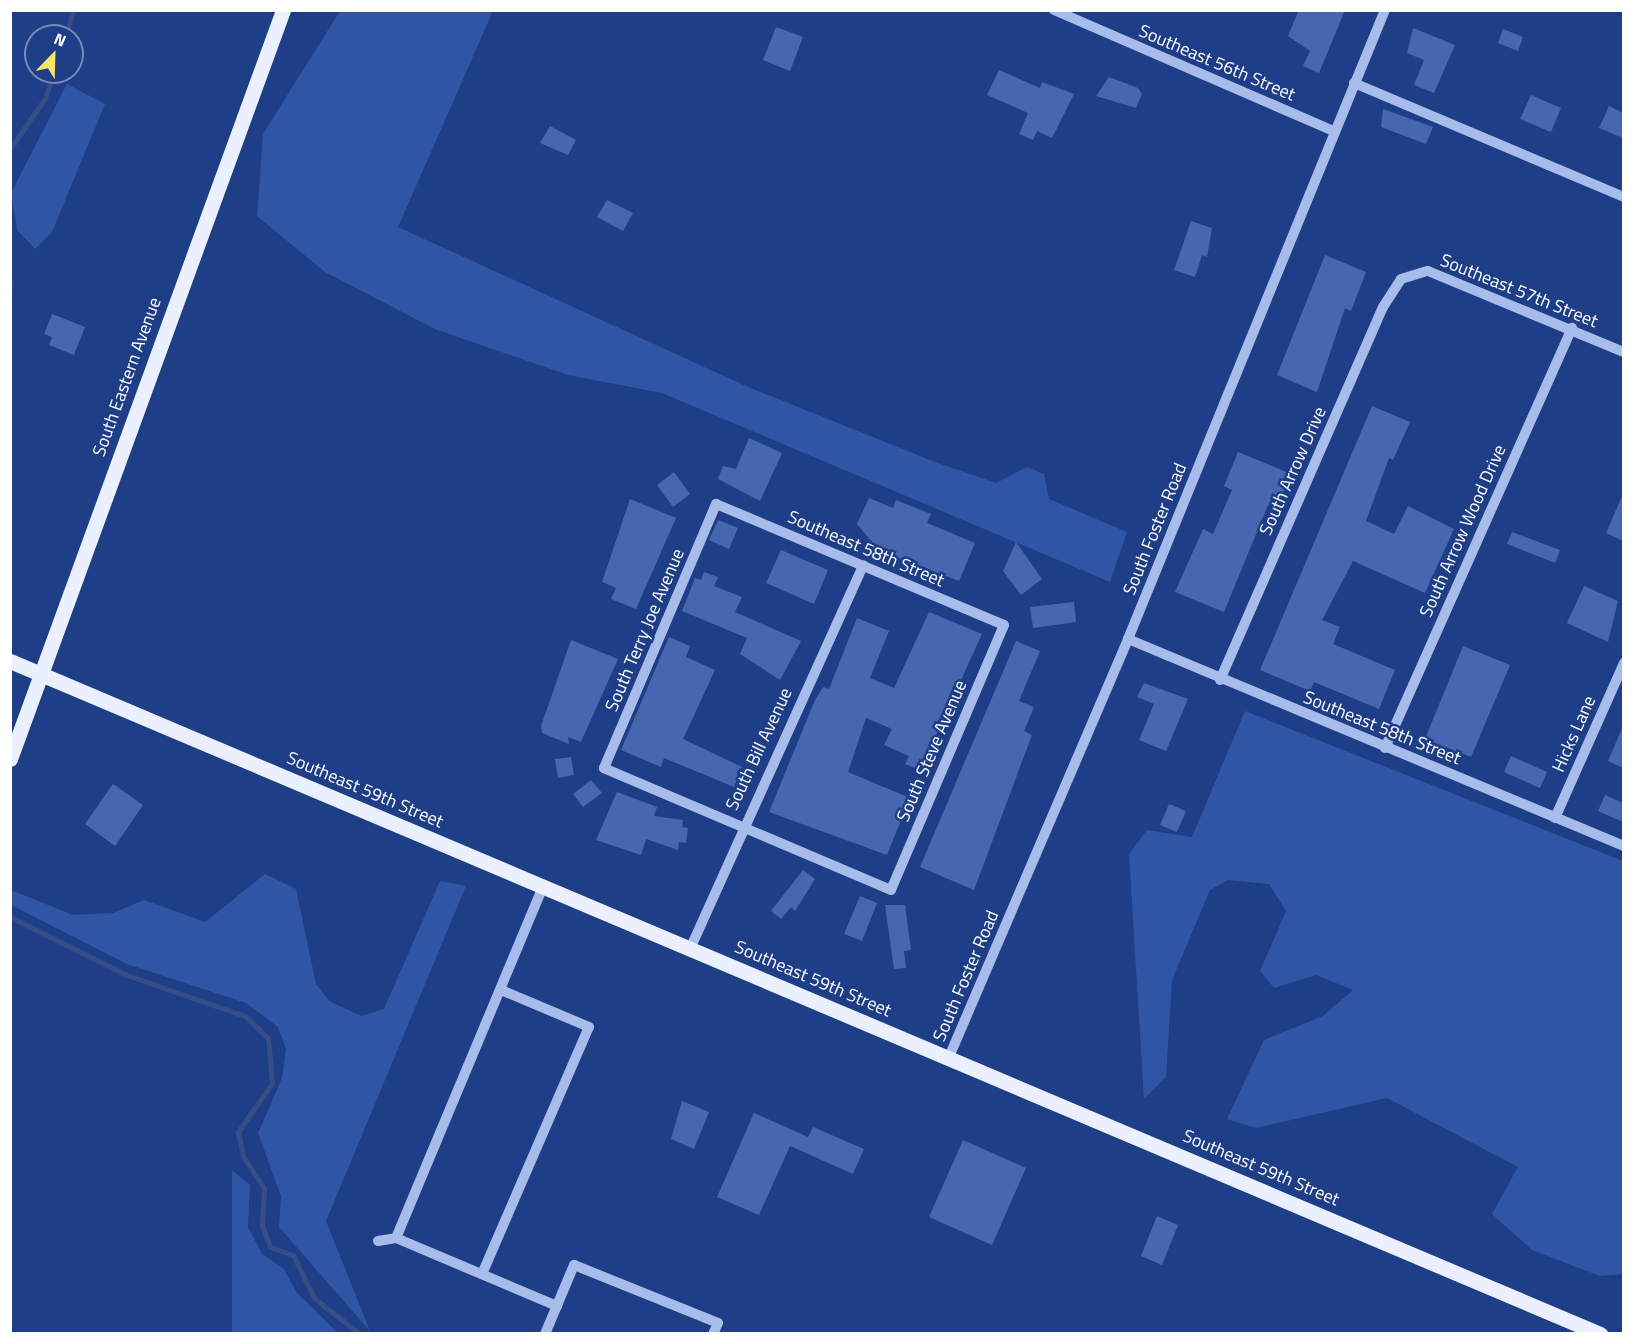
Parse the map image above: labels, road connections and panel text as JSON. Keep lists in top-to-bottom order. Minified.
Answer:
{"streets":{"main road":["South Eastern Avenue","Southeast 59th Street"],"street":["Southeast 56th Street","Southeast 57th Street","South Arrow Drive","South Foster Road","South Arrow Wood Drive","Southeast 58th Street","South Terry Joe Avenue","Hicks Lane","South Bill Avenue","South Steve Avenue"]},"crossings":[["Southeast 56th Street","South Foster Road"],["Southeast 57th Street","South Arrow Drive"],["Southeast 57th Street","South Arrow Wood Drive"],["South Eastern Avenue","Southeast 59th Street"],["South Arrow Drive","Southeast 58th Street"],["South Foster Road","Southeast 58th Street"],["South Foster Road","Southeast 59th Street"],["South Arrow Wood Drive","Southeast 58th Street"],["Southeast 58th Street","South Terry Joe Avenue"],["Southeast 58th Street","Hicks Lane"],["Southeast 58th Street","South Bill Avenue"],["Southeast 58th Street","South Steve Avenue"],["South Terry Joe Avenue","South Bill Avenue"],["South Terry Joe Avenue","South Steve Avenue"],["South Bill Avenue","South Steve Avenue"],["South Bill Avenue","Southeast 59th Street"]],"north":"top right"}
